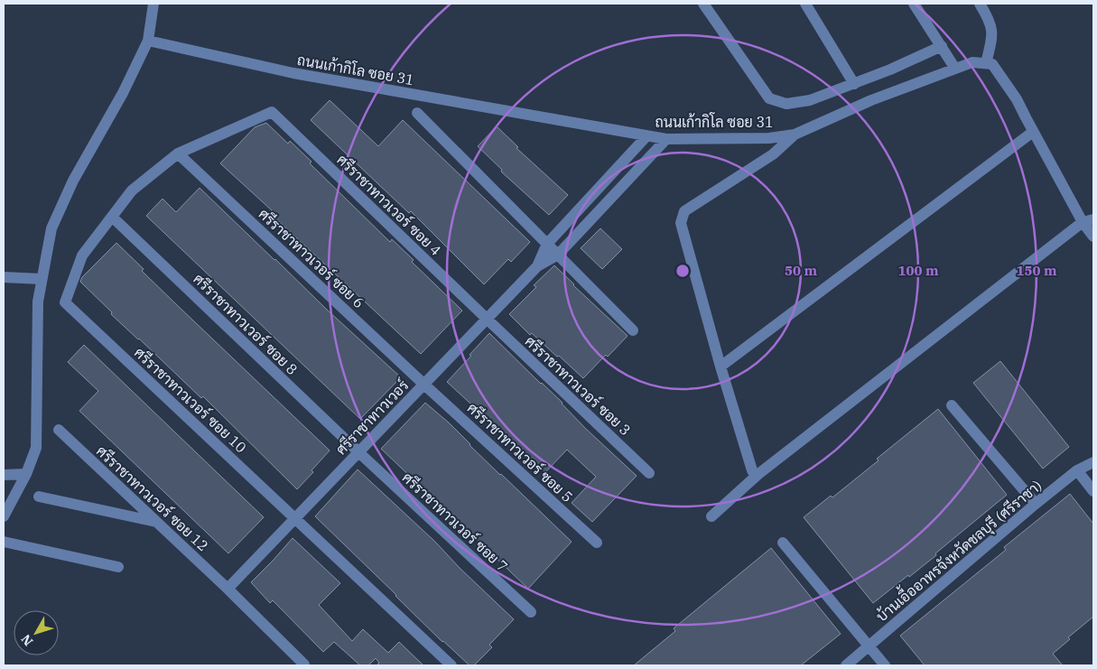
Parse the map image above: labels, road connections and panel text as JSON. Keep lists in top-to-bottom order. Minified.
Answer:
{"streets":{"street":["ถนนเก้ากิโล ซอย 31","ศรีราชาทาวเวอร์ ซอย 4","ศรีราชาทาวเวอร์ ซอย 6","ศรีราชาทาวเวอร์ ซอย 8","ศรีราชาทาวเวอร์ ซอย 3","ศรีราชาทาวเวอร์ ซอย 10","ศรีราชาทาวเวอร์","ศรีราชาทาวเวอร์ ซอย 5","ศรีราชาทาวเวอร์ ซอย 12","ศรีราชาทาวเวอร์ ซอย 7","บ้านเอื้ออาทรจังหวัดชลบุรี (ศรีราชา)"]},"crossings":[["ถนนเก้ากิโล ซอย 31","ศรีราชาทาวเวอร์"],["ศรีราชาทาวเวอร์ ซอย 4","ศรีราชาทาวเวอร์ ซอย 6"],["ศรีราชาทาวเวอร์ ซอย 4","ศรีราชาทาวเวอร์ ซอย 3"],["ศรีราชาทาวเวอร์ ซอย 4","ศรีราชาทาวเวอร์"],["ศรีราชาทาวเวอร์ ซอย 6","ศรีราชาทาวเวอร์"],["ศรีราชาทาวเวอร์ ซอย 6","ศรีราชาทาวเวอร์ ซอย 5"],["ศรีราชาทาวเวอร์ ซอย 8","ศรีราชาทาวเวอร์ ซอย 10"],["ศรีราชาทาวเวอร์ ซอย 8","ศรีราชาทาวเวอร์"],["ศรีราชาทาวเวอร์ ซอย 8","ศรีราชาทาวเวอร์ ซอย 7"],["ศรีราชาทาวเวอร์ ซอย 3","ศรีราชาทาวเวอร์"],["ศรีราชาทาวเวอร์ ซอย 10","ศรีราชาทาวเวอร์"],["ศรีราชาทาวเวอร์","ศรีราชาทาวเวอร์ ซอย 5"],["ศรีราชาทาวเวอร์","ศรีราชาทาวเวอร์ ซอย 12"],["ศรีราชาทาวเวอร์","ศรีราชาทาวเวอร์ ซอย 7"]],"north":"bottom left","rings":["50 m","100 m","150 m"]}
